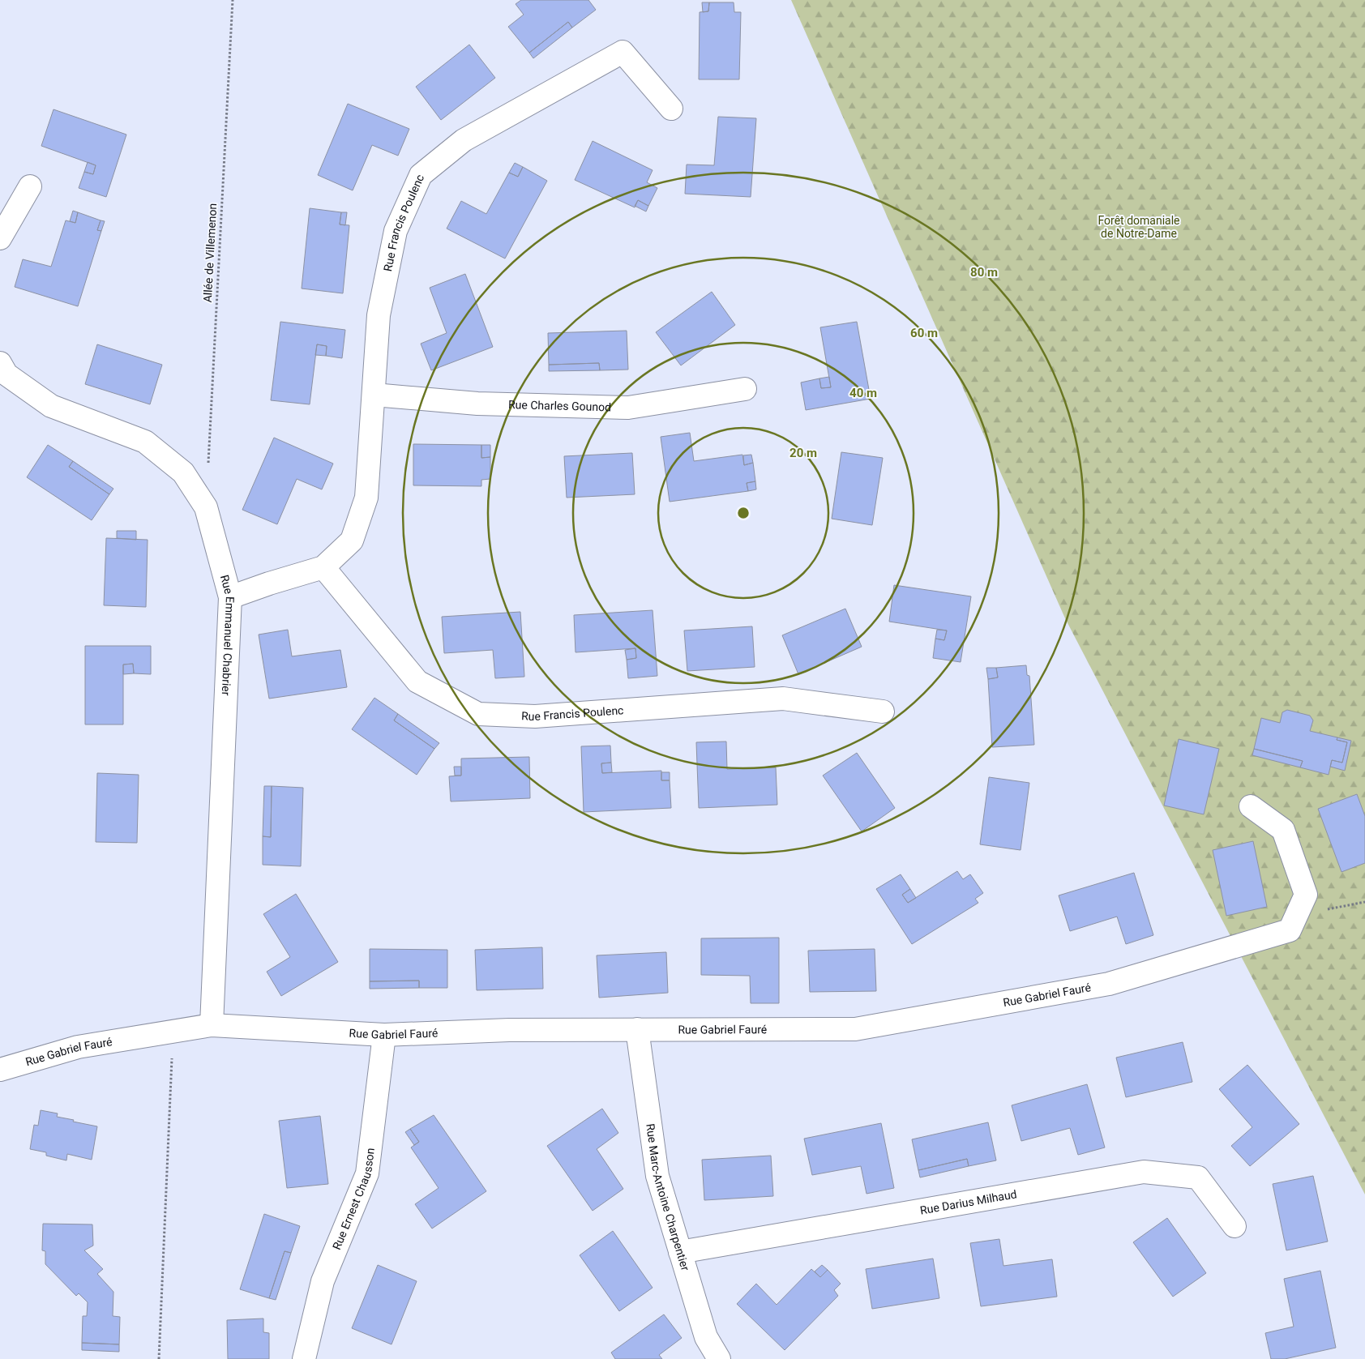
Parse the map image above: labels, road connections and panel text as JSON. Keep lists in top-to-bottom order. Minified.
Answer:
{"streets":{"street":["Rue Francis Poulenc","Rue Charles Gounod","Rue Emmanuel Chabrier","Rue Gabriel Fauré","Rue Marc-Antoine Charpentier","Rue Ernest Chausson","Rue Darius Milhaud"],"path":["Allée de Villemenon"]},"crossings":[["Rue Francis Poulenc","Rue Charles Gounod"],["Rue Francis Poulenc","Rue Emmanuel Chabrier"],["Rue Emmanuel Chabrier","Rue Gabriel Fauré"],["Rue Gabriel Fauré","Rue Marc-Antoine Charpentier"],["Rue Gabriel Fauré","Rue Ernest Chausson"],["Rue Marc-Antoine Charpentier","Rue Darius Milhaud"]],"parks":["Forêt domaniale de Notre-Dame"],"rings":["80 m","60 m","40 m","20 m"]}
